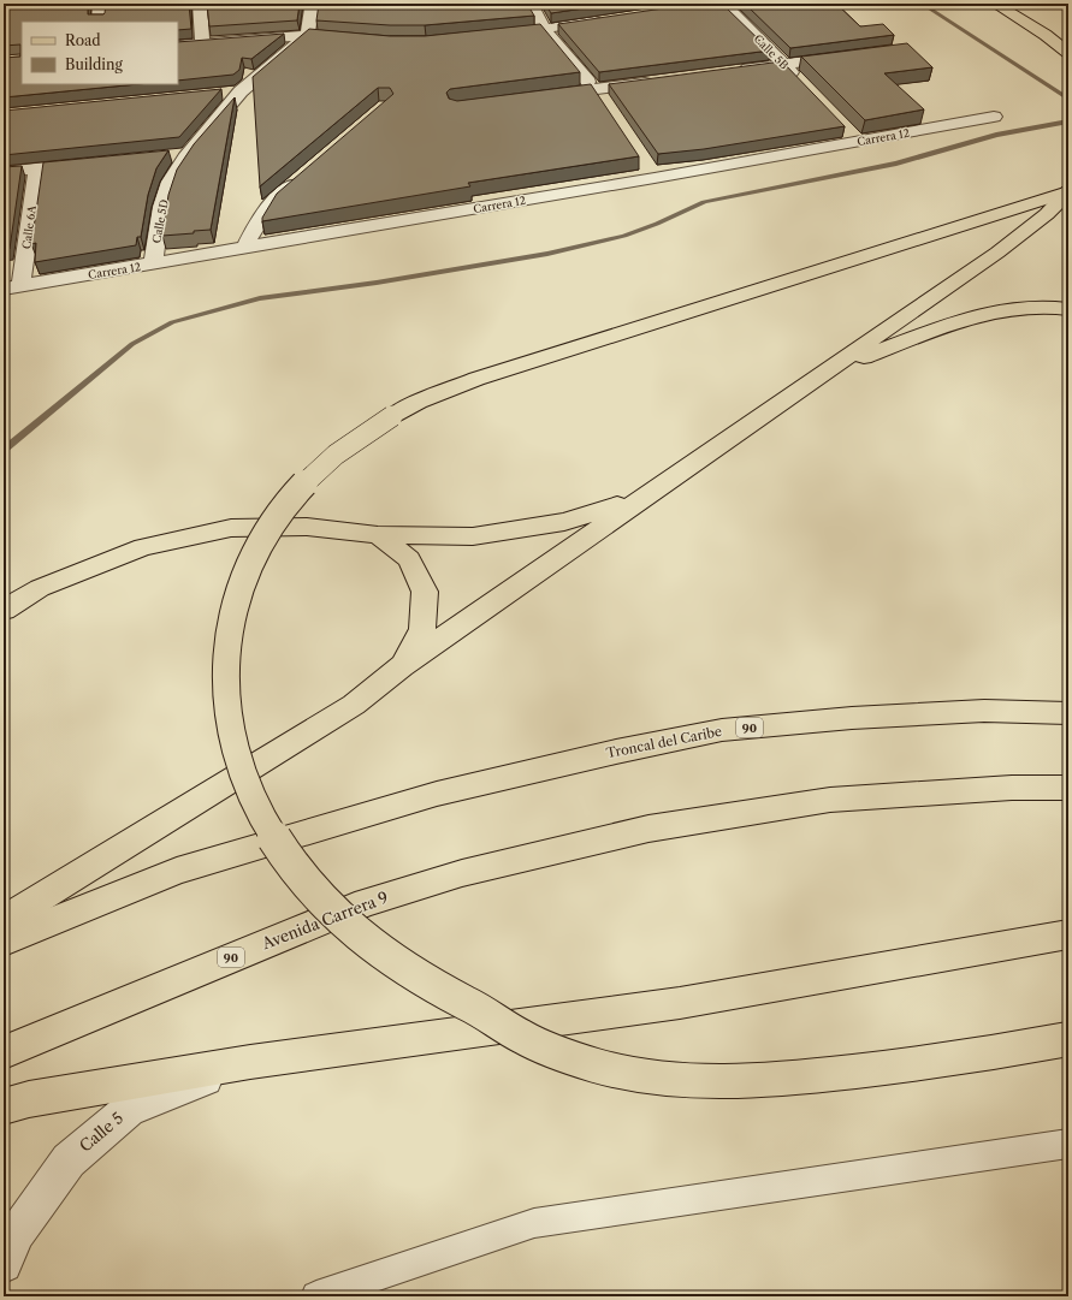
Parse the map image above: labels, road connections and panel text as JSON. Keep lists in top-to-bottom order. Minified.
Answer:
{"streets":{"main road":["90","Troncal del Caribe","Avenida Carrera 9"],"street":["Calle 5B","Carrera 12","Calle 5D","Calle 6A","Calle 5"]},"crossings":[["Carrera 12","Calle 5D"],["Carrera 12","Calle 6A"]],"legend":["Road","Building"]}
